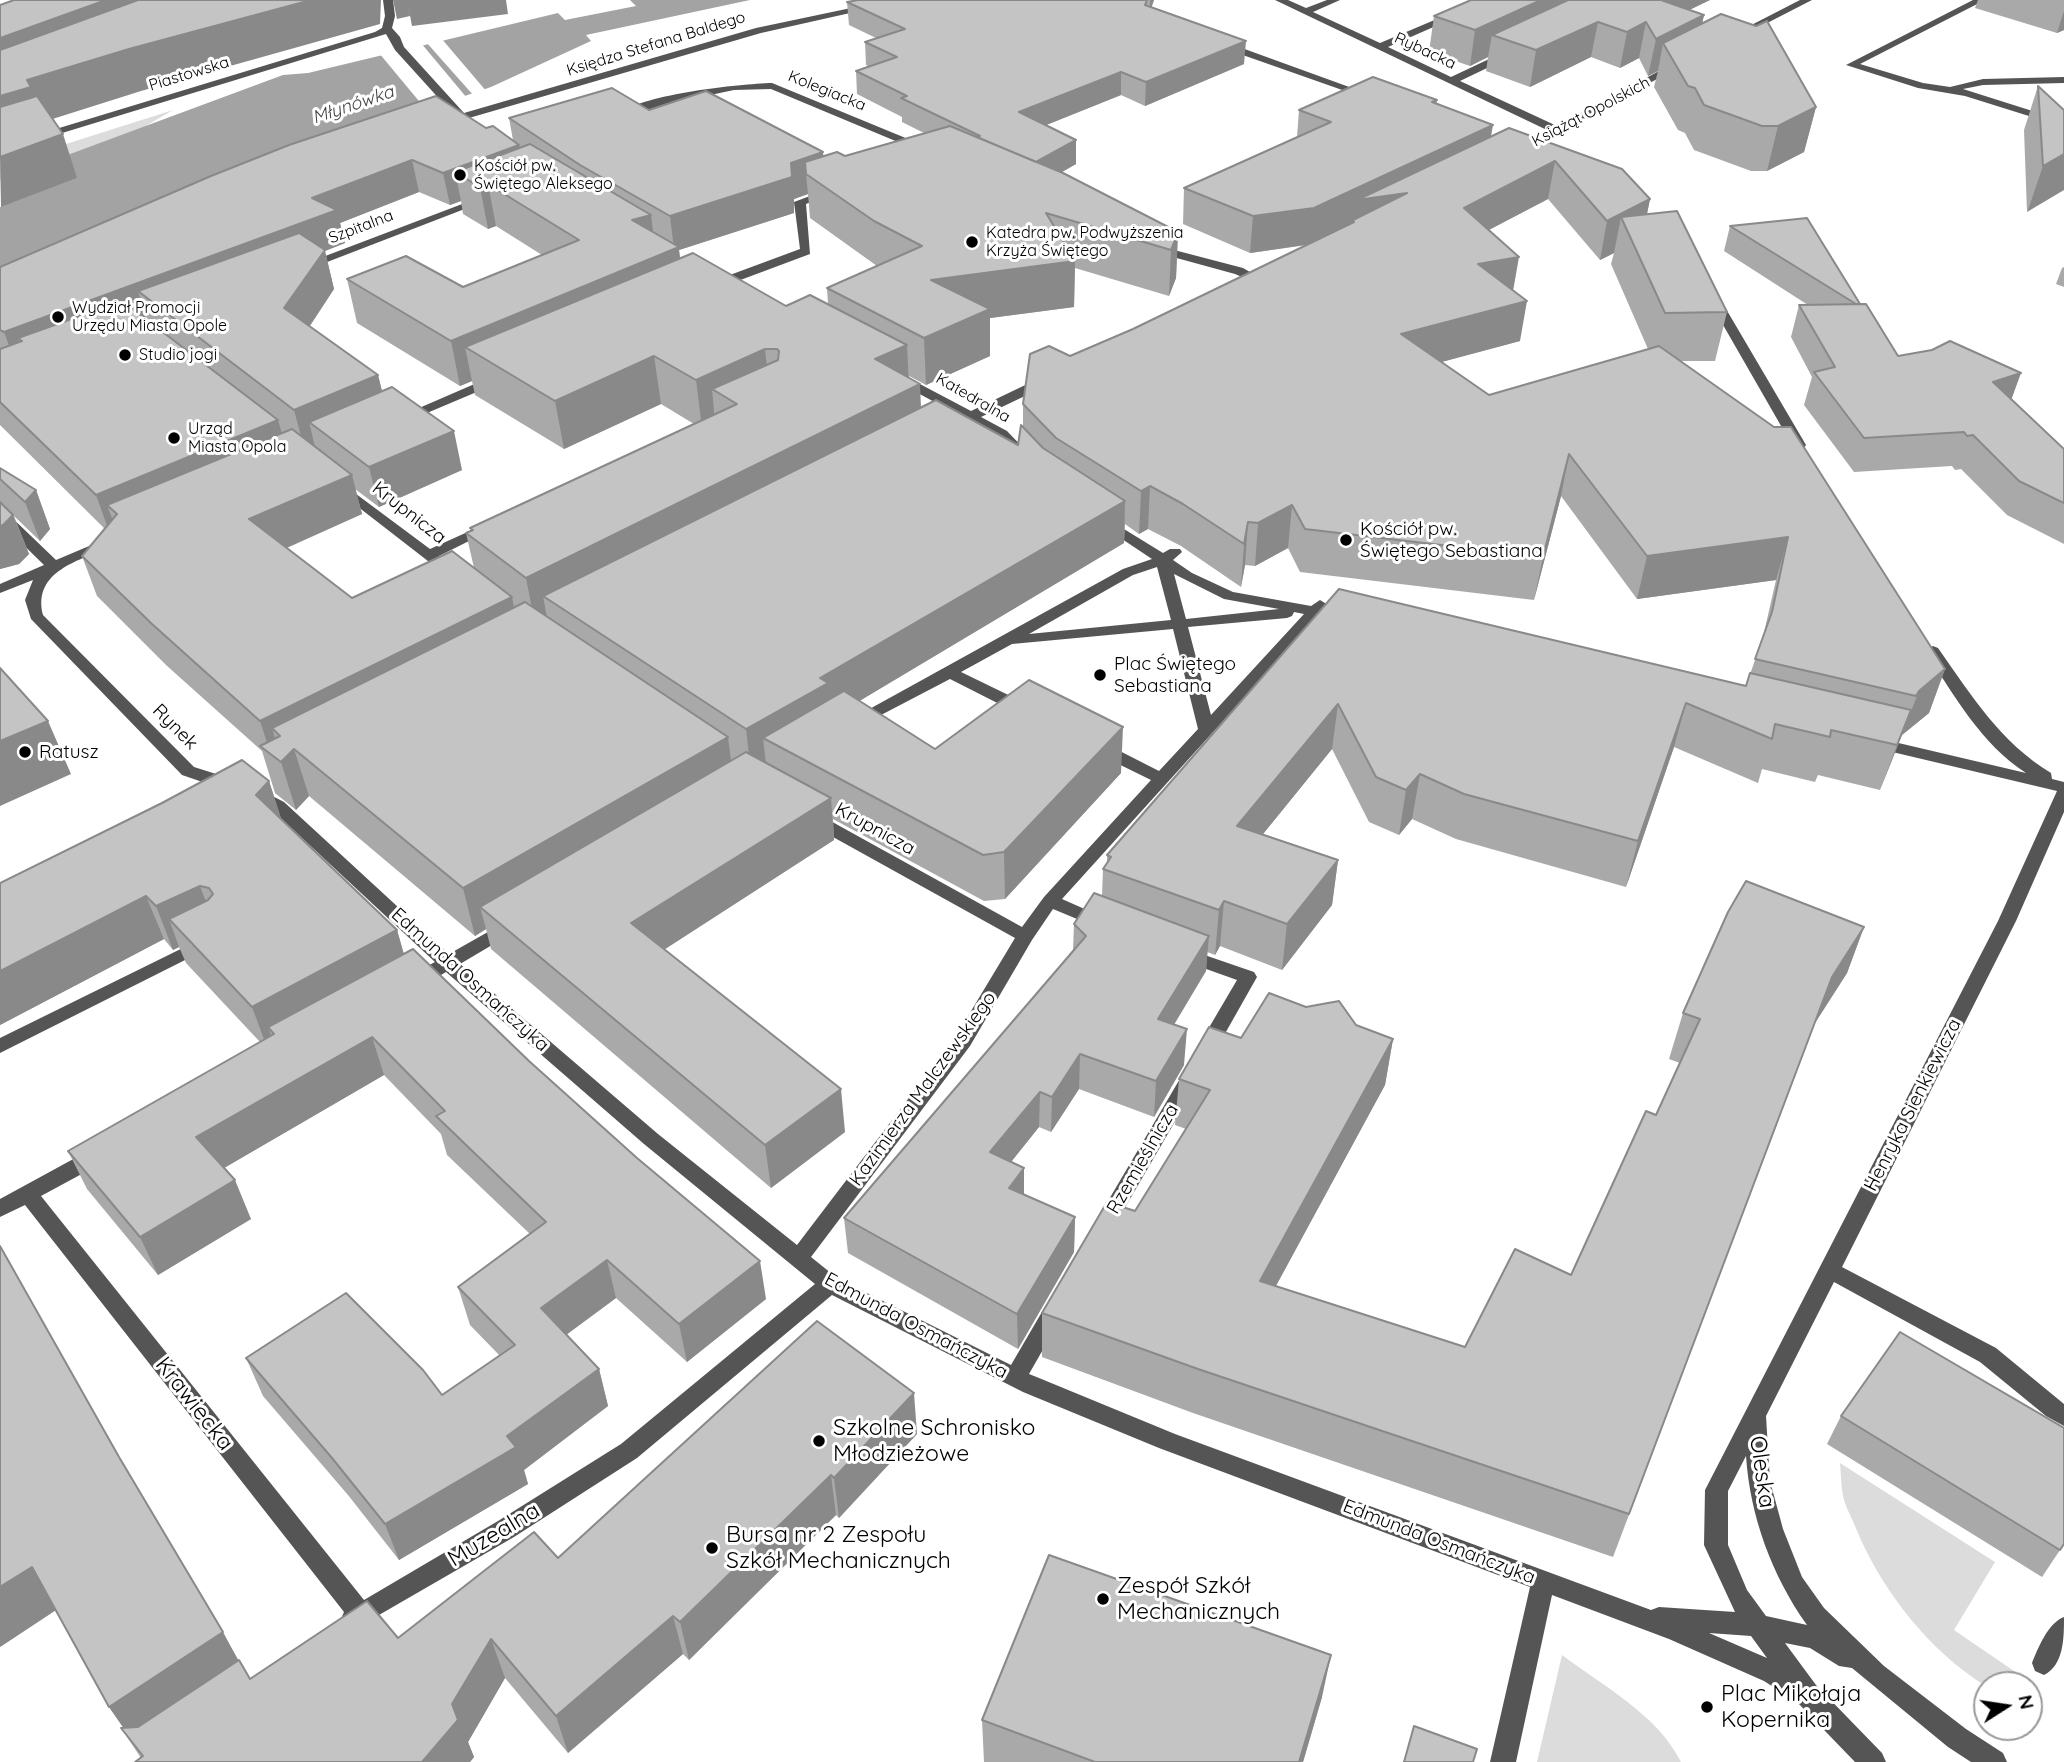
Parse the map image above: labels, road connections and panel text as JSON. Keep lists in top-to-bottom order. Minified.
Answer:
{"streets":{"street":["Księdza Stefana Baldego","Rybacka","Piastowska","Kolegiacka","Książąt Opolskich","Szpitalna","Katedralna","Krupnicza","Rynek","Edmunda Osmańczyka","Kazimierza Malczewskiego","Henryka Sienkiewicza","Rzemieślnicza","Krawiecka","Oleska","Muzealna"]},"crossings":[["Rybacka","Książąt Opolskich"],["Krupnicza","Kazimierza Malczewskiego"],["Rynek","Edmunda Osmańczyka"],["Edmunda Osmańczyka","Kazimierza Malczewskiego"],["Edmunda Osmańczyka","Oleska"],["Edmunda Osmańczyka","Muzealna"],["Henryka Sienkiewicza","Oleska"],["Krawiecka","Muzealna"]],"water":["Młynówka"],"places":["Kościół pw. Świętego Aleksego","Katedra pw. Podwyższenia Krzyża Świętego","Wydział Promocji Urzędu Miasta Opole","Studio jogi","Urząd Miasta Opola","Kościół pw. Świętego Sebastiana","Plac Świętego Sebastiana","Ratusz","Szkolne Schronisko Młodzieżowe","Bursa nr 2 Zespołu Szkół Mechanicznych","Zespół Szkół Mechanicznych","Plac Mikołaja Kopernika"],"north":"right"}
